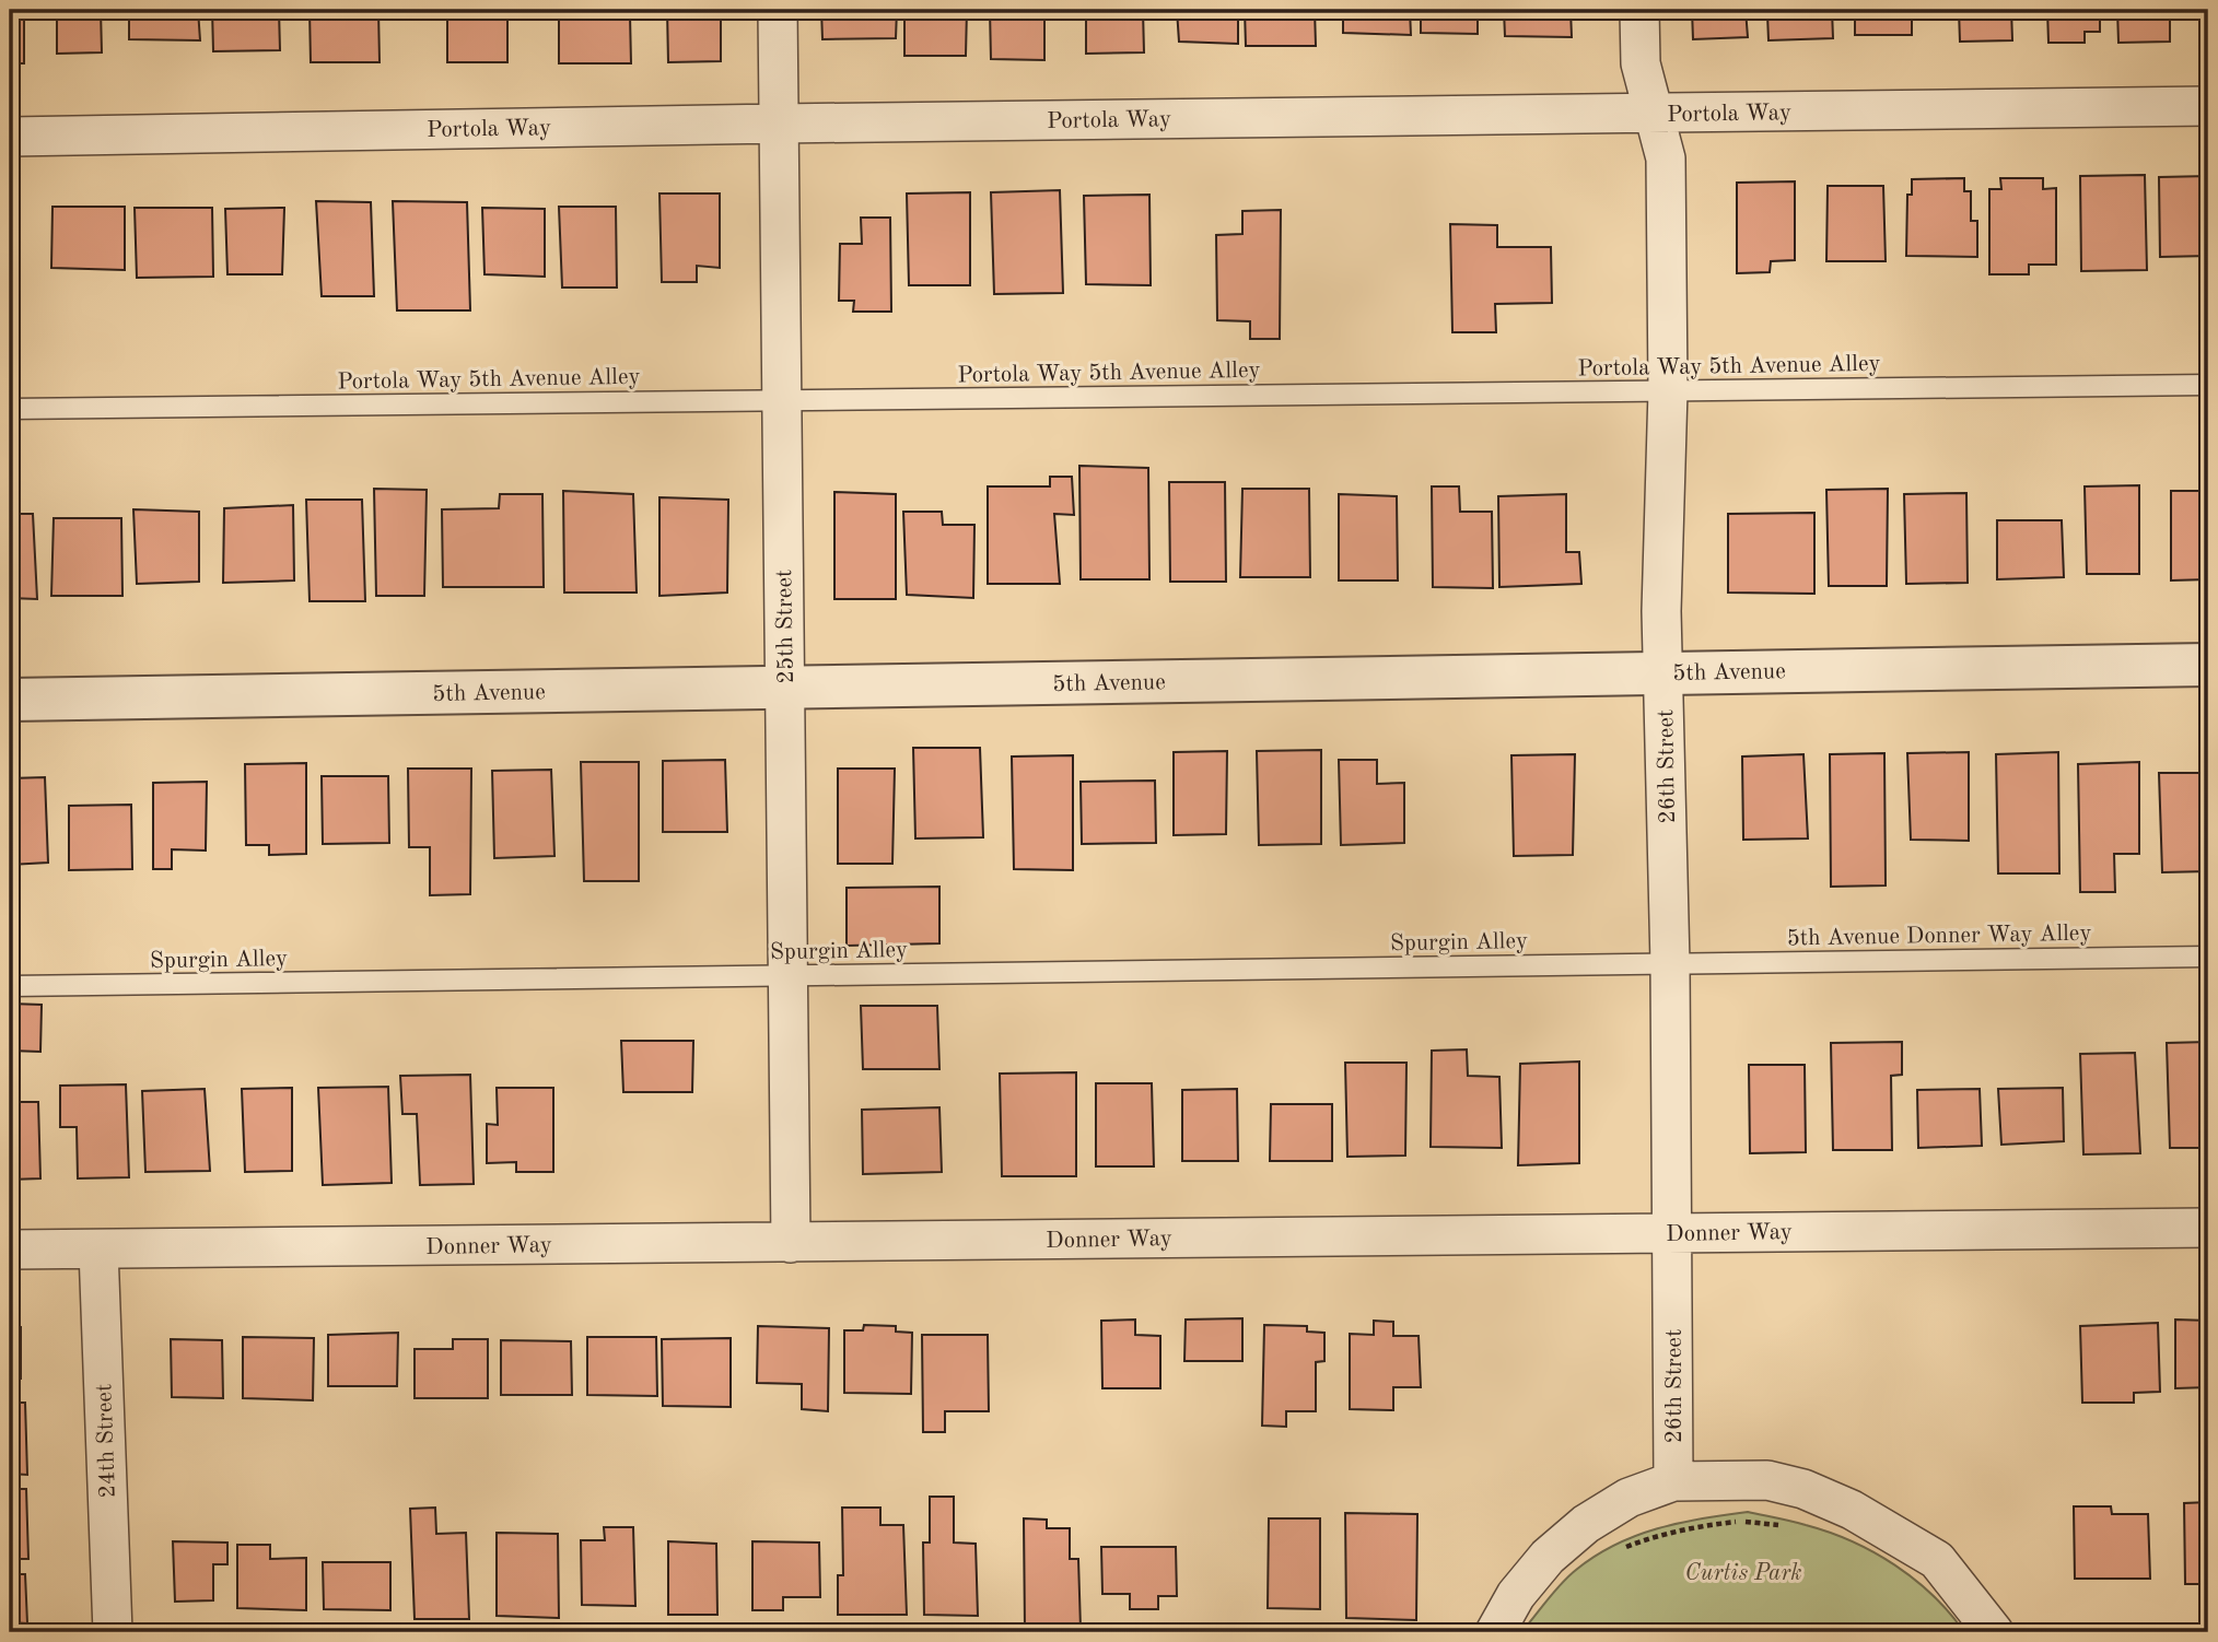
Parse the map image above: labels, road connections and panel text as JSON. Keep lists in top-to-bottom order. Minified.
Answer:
{"streets":{"street":["Portola Way","25th Street","5th Avenue","26th Street","Donner Way","24th Street"],"lane":["Portola Way 5th Avenue Alley","5th Avenue Donner Way Alley","Spurgin Alley"]},"crossings":[["Portola Way","25th Street"],["Portola Way","26th Street"],["Portola Way 5th Avenue Alley","25th Street"],["Portola Way 5th Avenue Alley","26th Street"],["25th Street","5th Avenue"],["25th Street","Spurgin Alley"],["25th Street","Donner Way"],["5th Avenue","26th Street"],["26th Street","5th Avenue Donner Way Alley"],["26th Street","Spurgin Alley"],["26th Street","Donner Way"],["5th Avenue Donner Way Alley","Spurgin Alley"],["Donner Way","24th Street"]],"parks":["Curtis Park"]}
